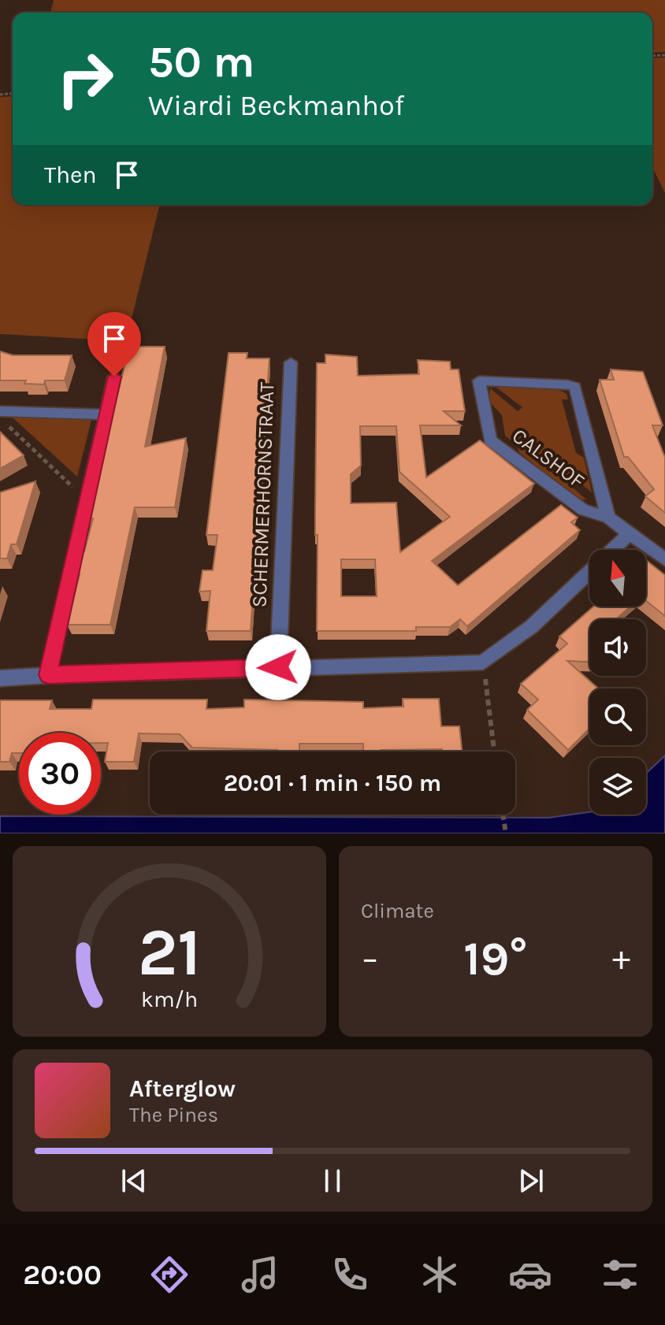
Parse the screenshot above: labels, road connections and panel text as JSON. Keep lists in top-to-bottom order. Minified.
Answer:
{"streets":{"street":["CALSHOF","SCHERMERHORNSTRAAT"]},"north":"top","page":{"turn":["50 m","Wiardi Beckmanhof"],"then":"Then","limit":"30","trip":"20:01 · 1 min · 150 m","tile":"Climate","heat":["−","19°","+"],"song":["Afterglow","The Pines"],"tabs":"20:00","gauge":["21","km/h"]}}
